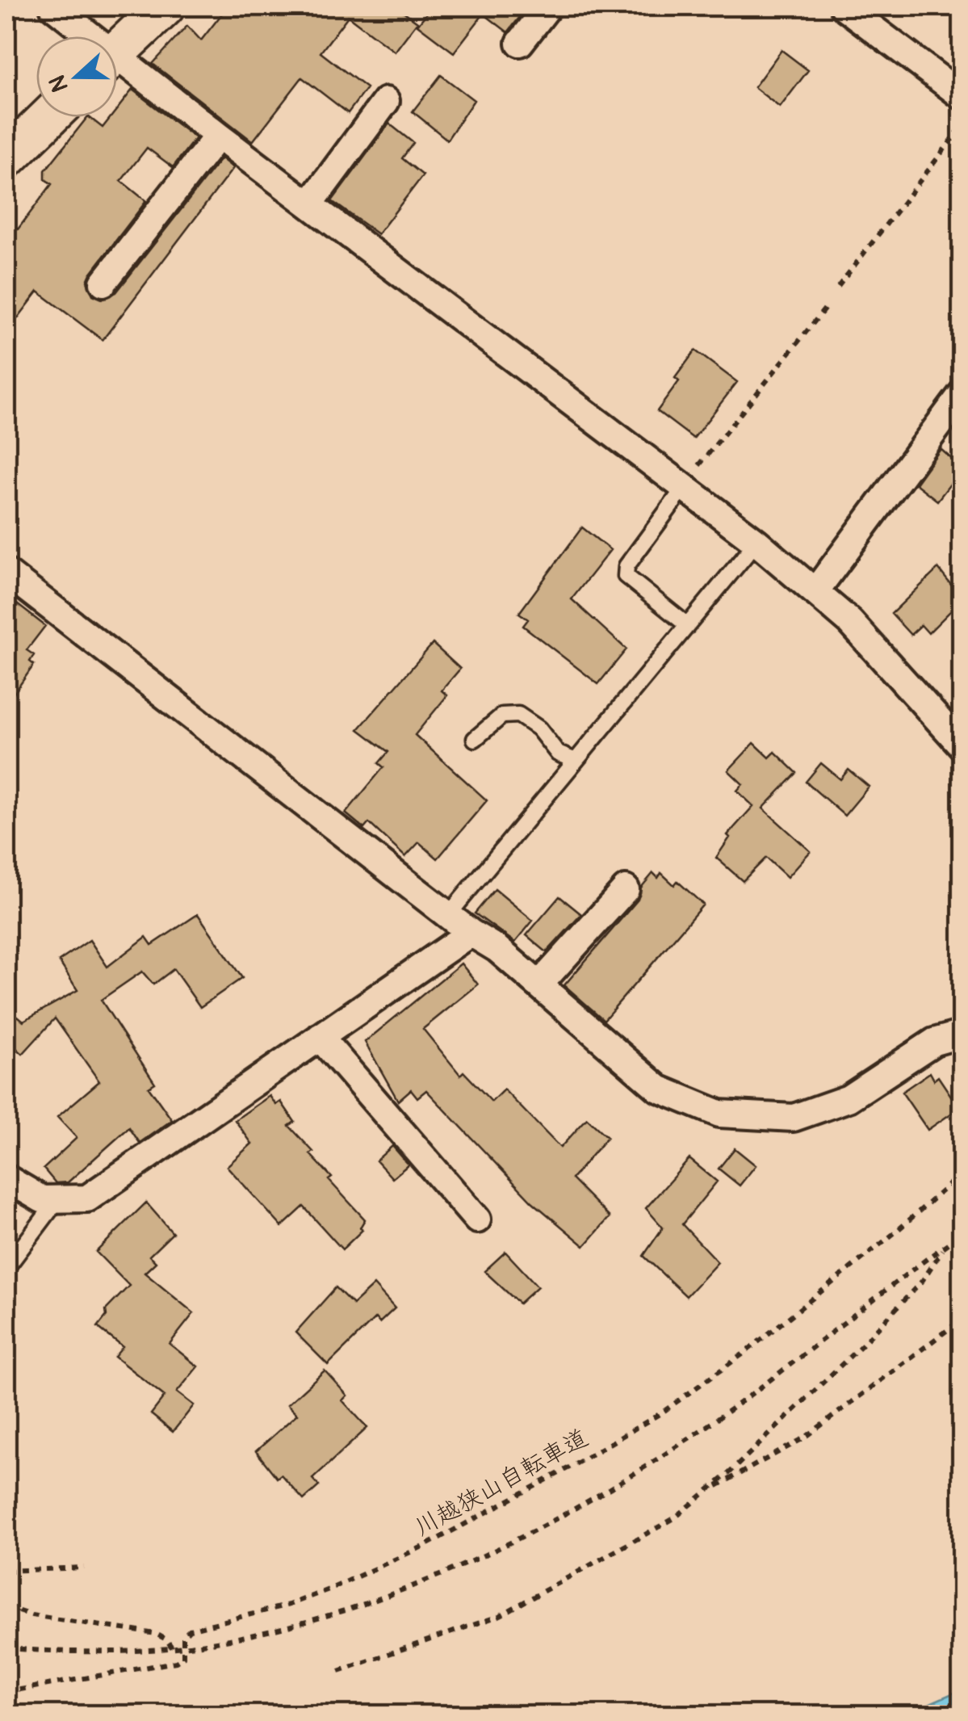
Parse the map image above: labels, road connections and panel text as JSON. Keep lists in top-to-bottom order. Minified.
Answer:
{"streets":{"path":["川越狭山自転車道"]},"north":"left"}
